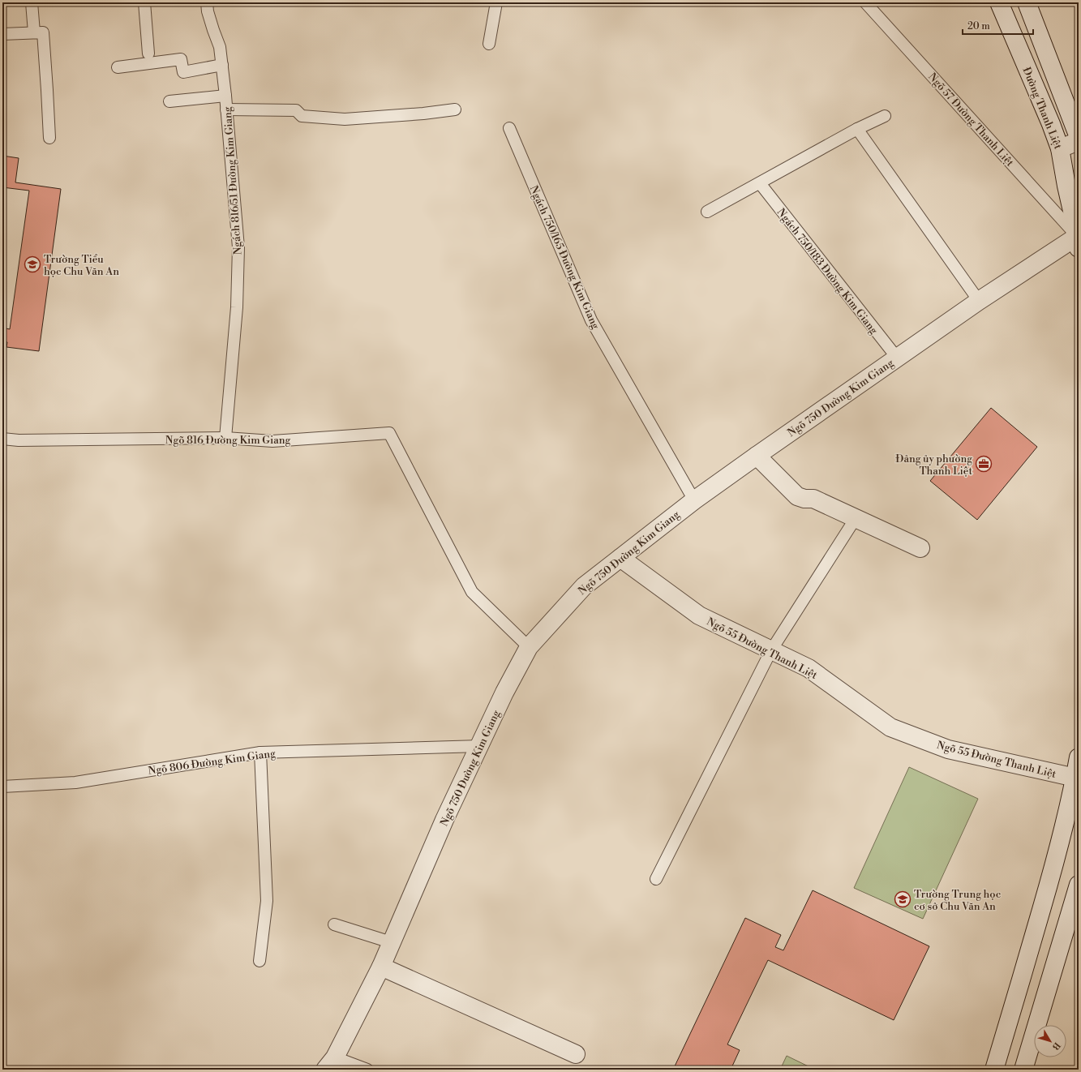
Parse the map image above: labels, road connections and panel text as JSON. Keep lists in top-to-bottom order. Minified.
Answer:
{"streets":{"street":["Đường Thanh Liệt","Ngõ 750 Đường Kim Giang","Ngõ 55 Đường Thanh Liệt"],"lane":["Ngõ 57 Đường Thanh Liệt","Ngách 816/51 Đường Kim Giang","Ngách 750/165 Đường Kim Giang","Ngách 750/183 Đường Kim Giang","Ngõ 816 Đường Kim Giang","Ngõ 806 Đường Kim Giang"]},"crossings":[["Đường Thanh Liệt","Ngõ 57 Đường Thanh Liệt"],["Đường Thanh Liệt","Ngõ 750 Đường Kim Giang"],["Ngõ 57 Đường Thanh Liệt","Ngõ 750 Đường Kim Giang"],["Ngách 816/51 Đường Kim Giang","Ngõ 816 Đường Kim Giang"],["Ngách 750/165 Đường Kim Giang","Ngõ 750 Đường Kim Giang"],["Ngách 750/183 Đường Kim Giang","Ngõ 750 Đường Kim Giang"],["Ngõ 750 Đường Kim Giang","Ngõ 816 Đường Kim Giang"],["Ngõ 750 Đường Kim Giang","Ngõ 55 Đường Thanh Liệt"],["Ngõ 750 Đường Kim Giang","Ngõ 806 Đường Kim Giang"]],"places":{"school or university":["Trường Tiểu học Chu Văn An","Trường Trung học cơ sở Chu Văn An"],"office":["Đảng ủy phường Thanh Liệt"]},"scale_bar":"20 m","north":"bottom right"}
